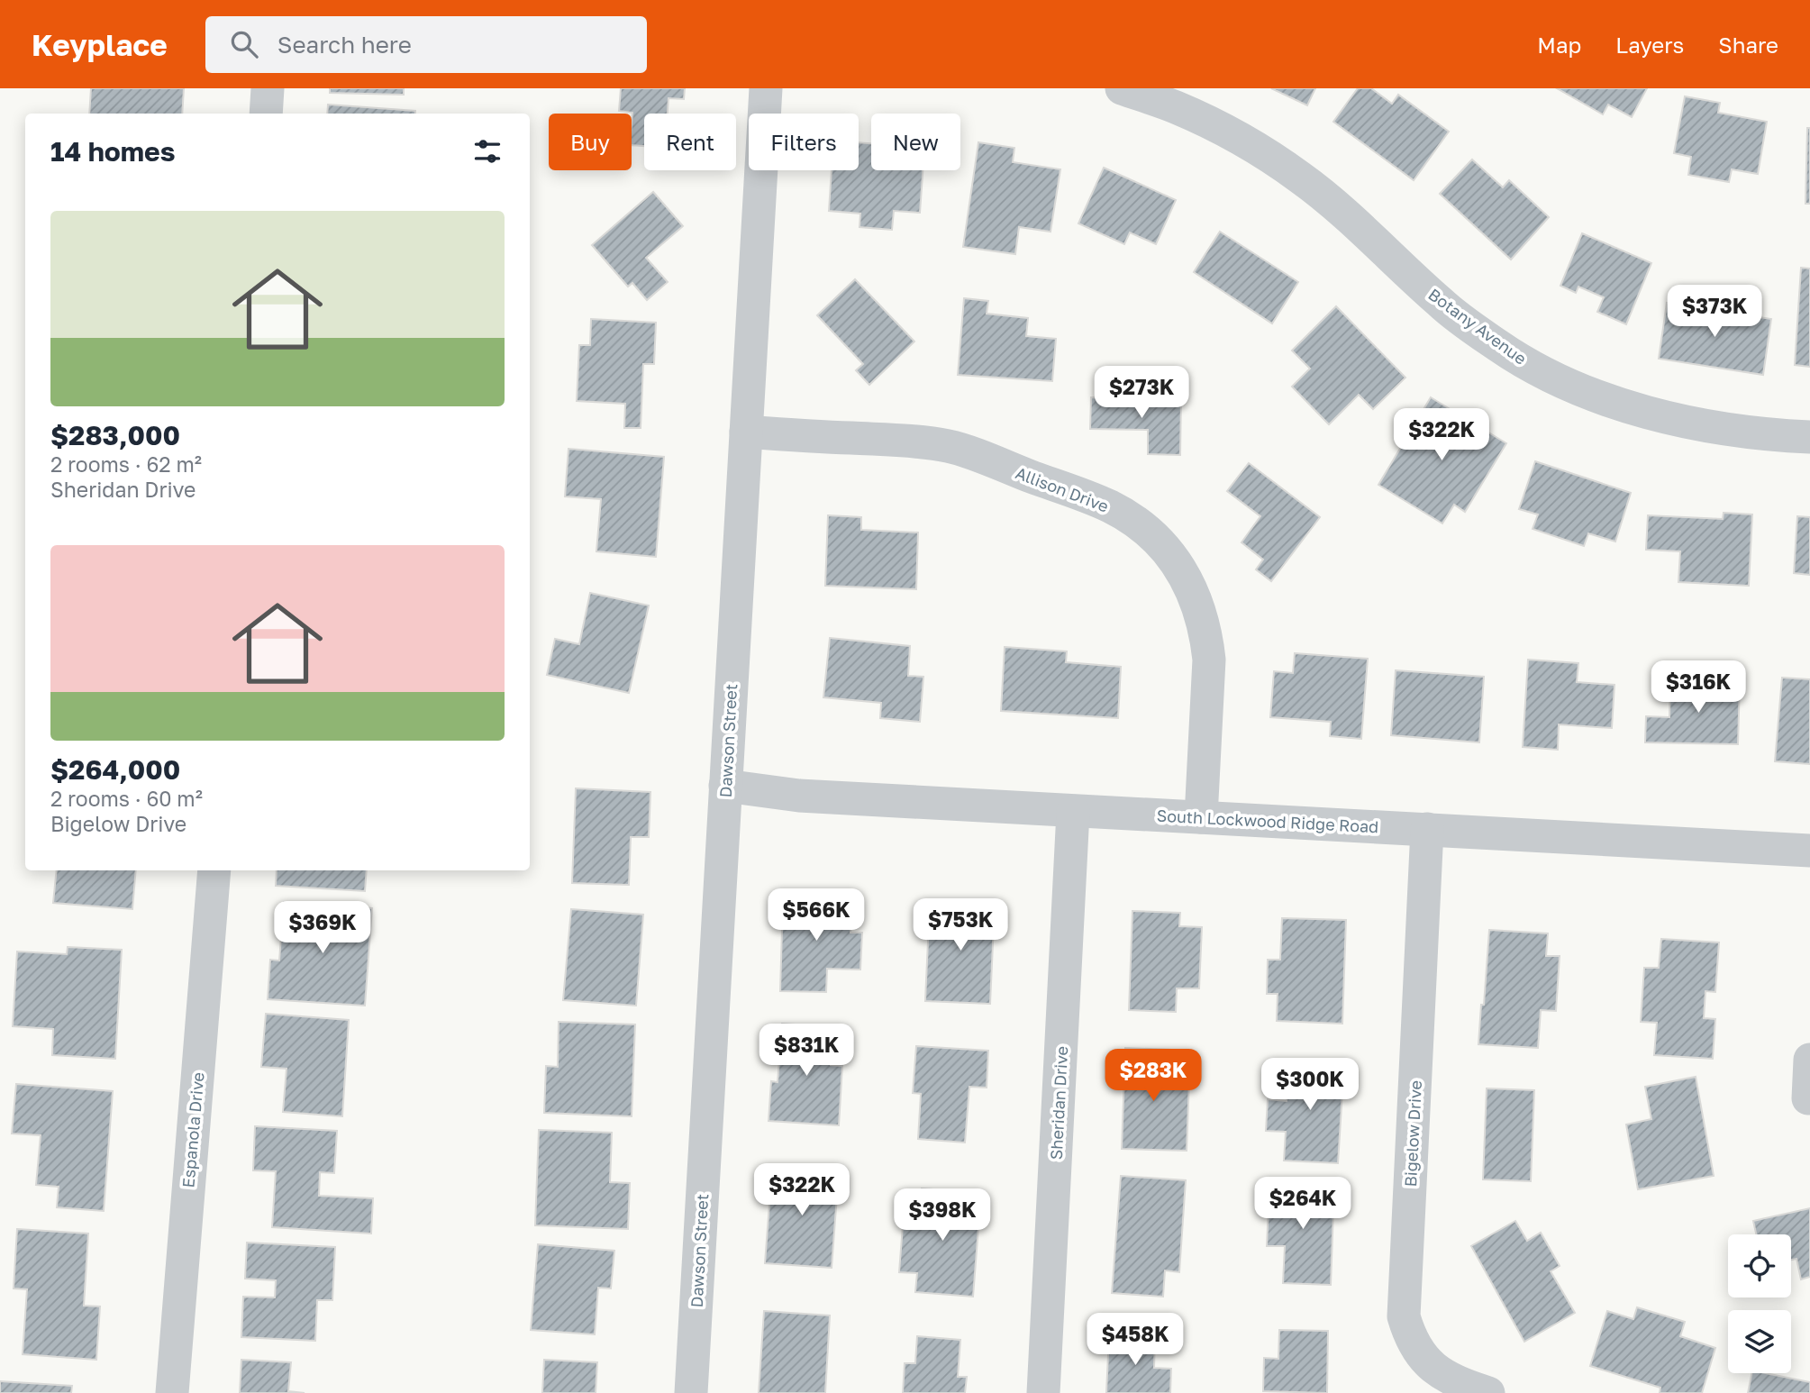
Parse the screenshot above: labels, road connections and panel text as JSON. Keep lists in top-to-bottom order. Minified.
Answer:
{"streets":{"street":["Botany Avenue","Allison Drive","Dawson Street","South Lockwood Ridge Road","Sheridan Drive","Espanola Drive","Bigelow Drive"]},"crossings":[["Allison Drive","Dawson Street"],["Allison Drive","South Lockwood Ridge Road"],["Dawson Street","South Lockwood Ridge Road"],["South Lockwood Ridge Road","Sheridan Drive"],["South Lockwood Ridge Road","Bigelow Drive"]],"page":{"header":"Keyplace","search":"Search here","nav":["Map","Layers","Share"],"chip":["Buy","Rent","Filters","New"],"heading":"14 homes","list":[{"name":"$283,000","note":"2 rooms · 62 m² · Sheridan Drive"},{"name":"$264,000","note":"2 rooms · 60 m² · Bigelow Drive"}],"price":["$373K","$273K","$322K","$316K","$566K","$753K","$369K","$831K","$283K","$300K","$322K","$264K","$398K","$458K"]}}
